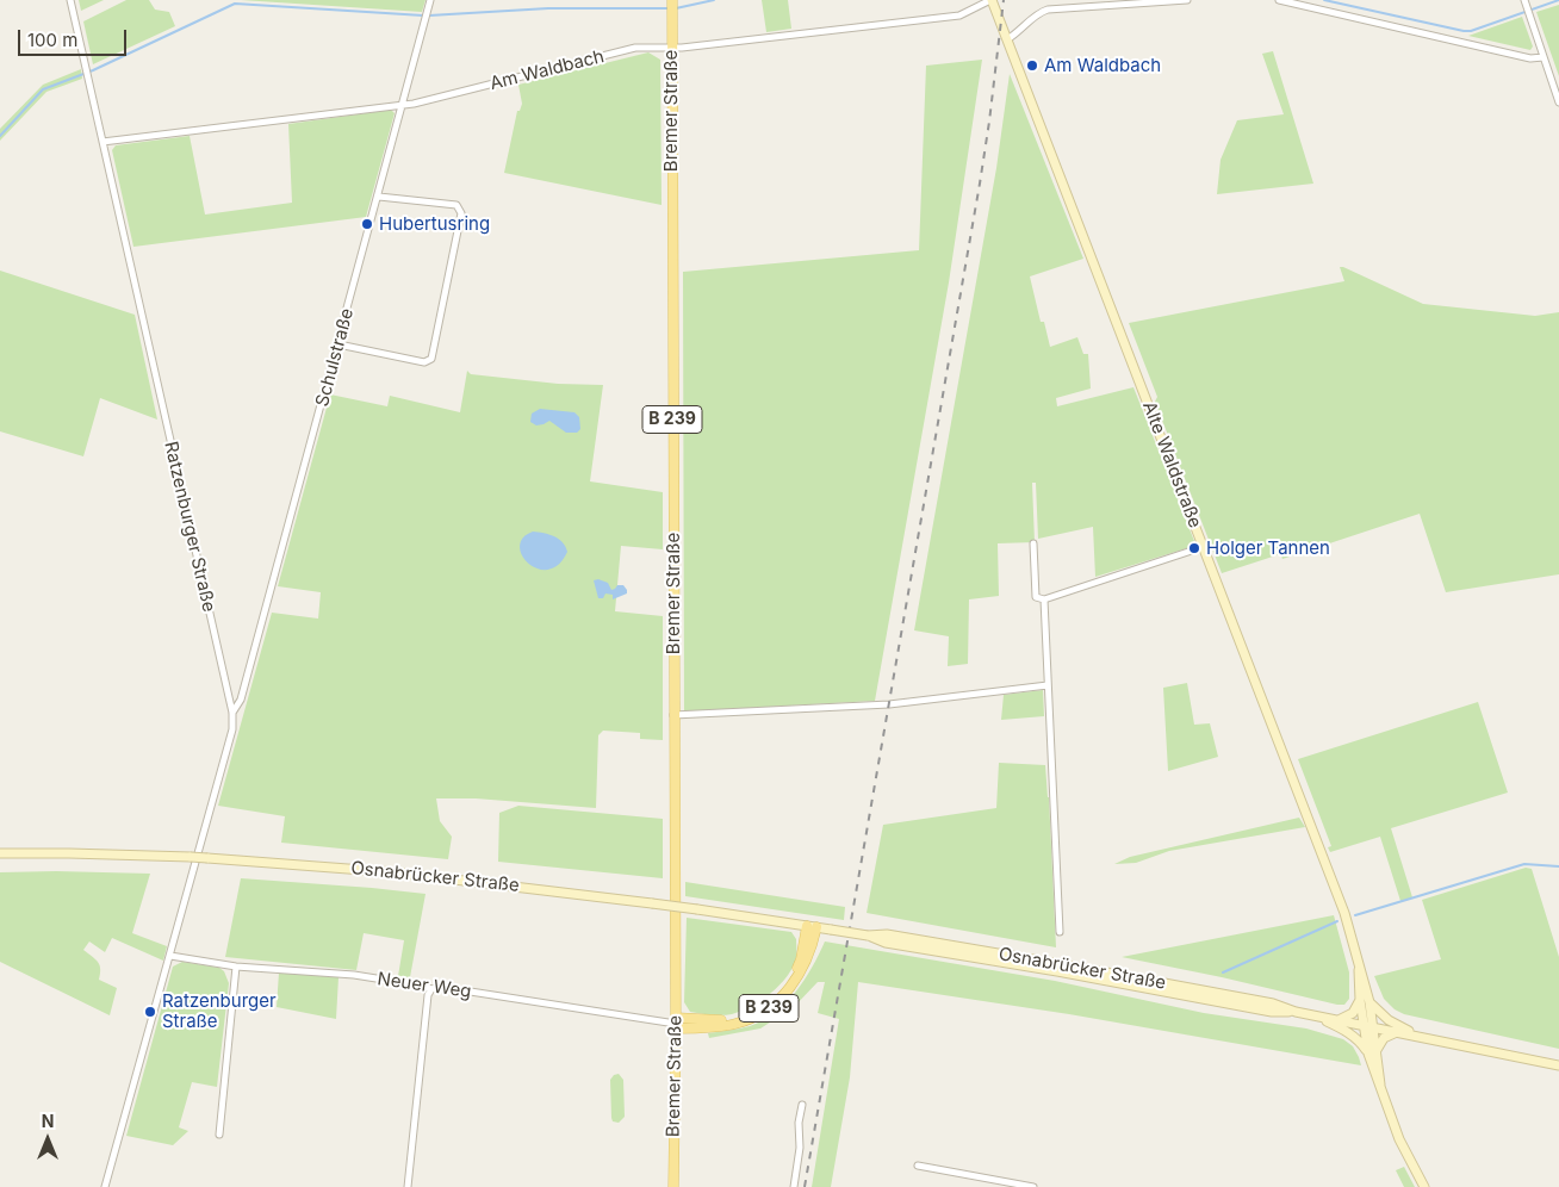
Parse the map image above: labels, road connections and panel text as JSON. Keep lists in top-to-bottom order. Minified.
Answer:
{"streets":{"main road":["Bremer Straße","B 239","Alte Waldstraße","Osnabrücker Straße"],"street":["Am Waldbach","Schulstraße","Ratzenburger Straße","Neuer Weg"]},"crossings":[["Am Waldbach","Bremer Straße"],["Am Waldbach","Schulstraße"],["Am Waldbach","Alte Waldstraße"],["Am Waldbach","Ratzenburger Straße"],["Bremer Straße","B 239"],["Bremer Straße","Neuer Weg"],["Schulstraße","Ratzenburger Straße"],["B 239","Osnabrücker Straße"],["B 239","Neuer Weg"],["Alte Waldstraße","Osnabrücker Straße"],["Ratzenburger Straße","Neuer Weg"]],"places":["Am Waldbach","Hubertusring","Holger Tannen","Ratzenburger Straße"],"scale_bar":"100 m","north":"top"}
